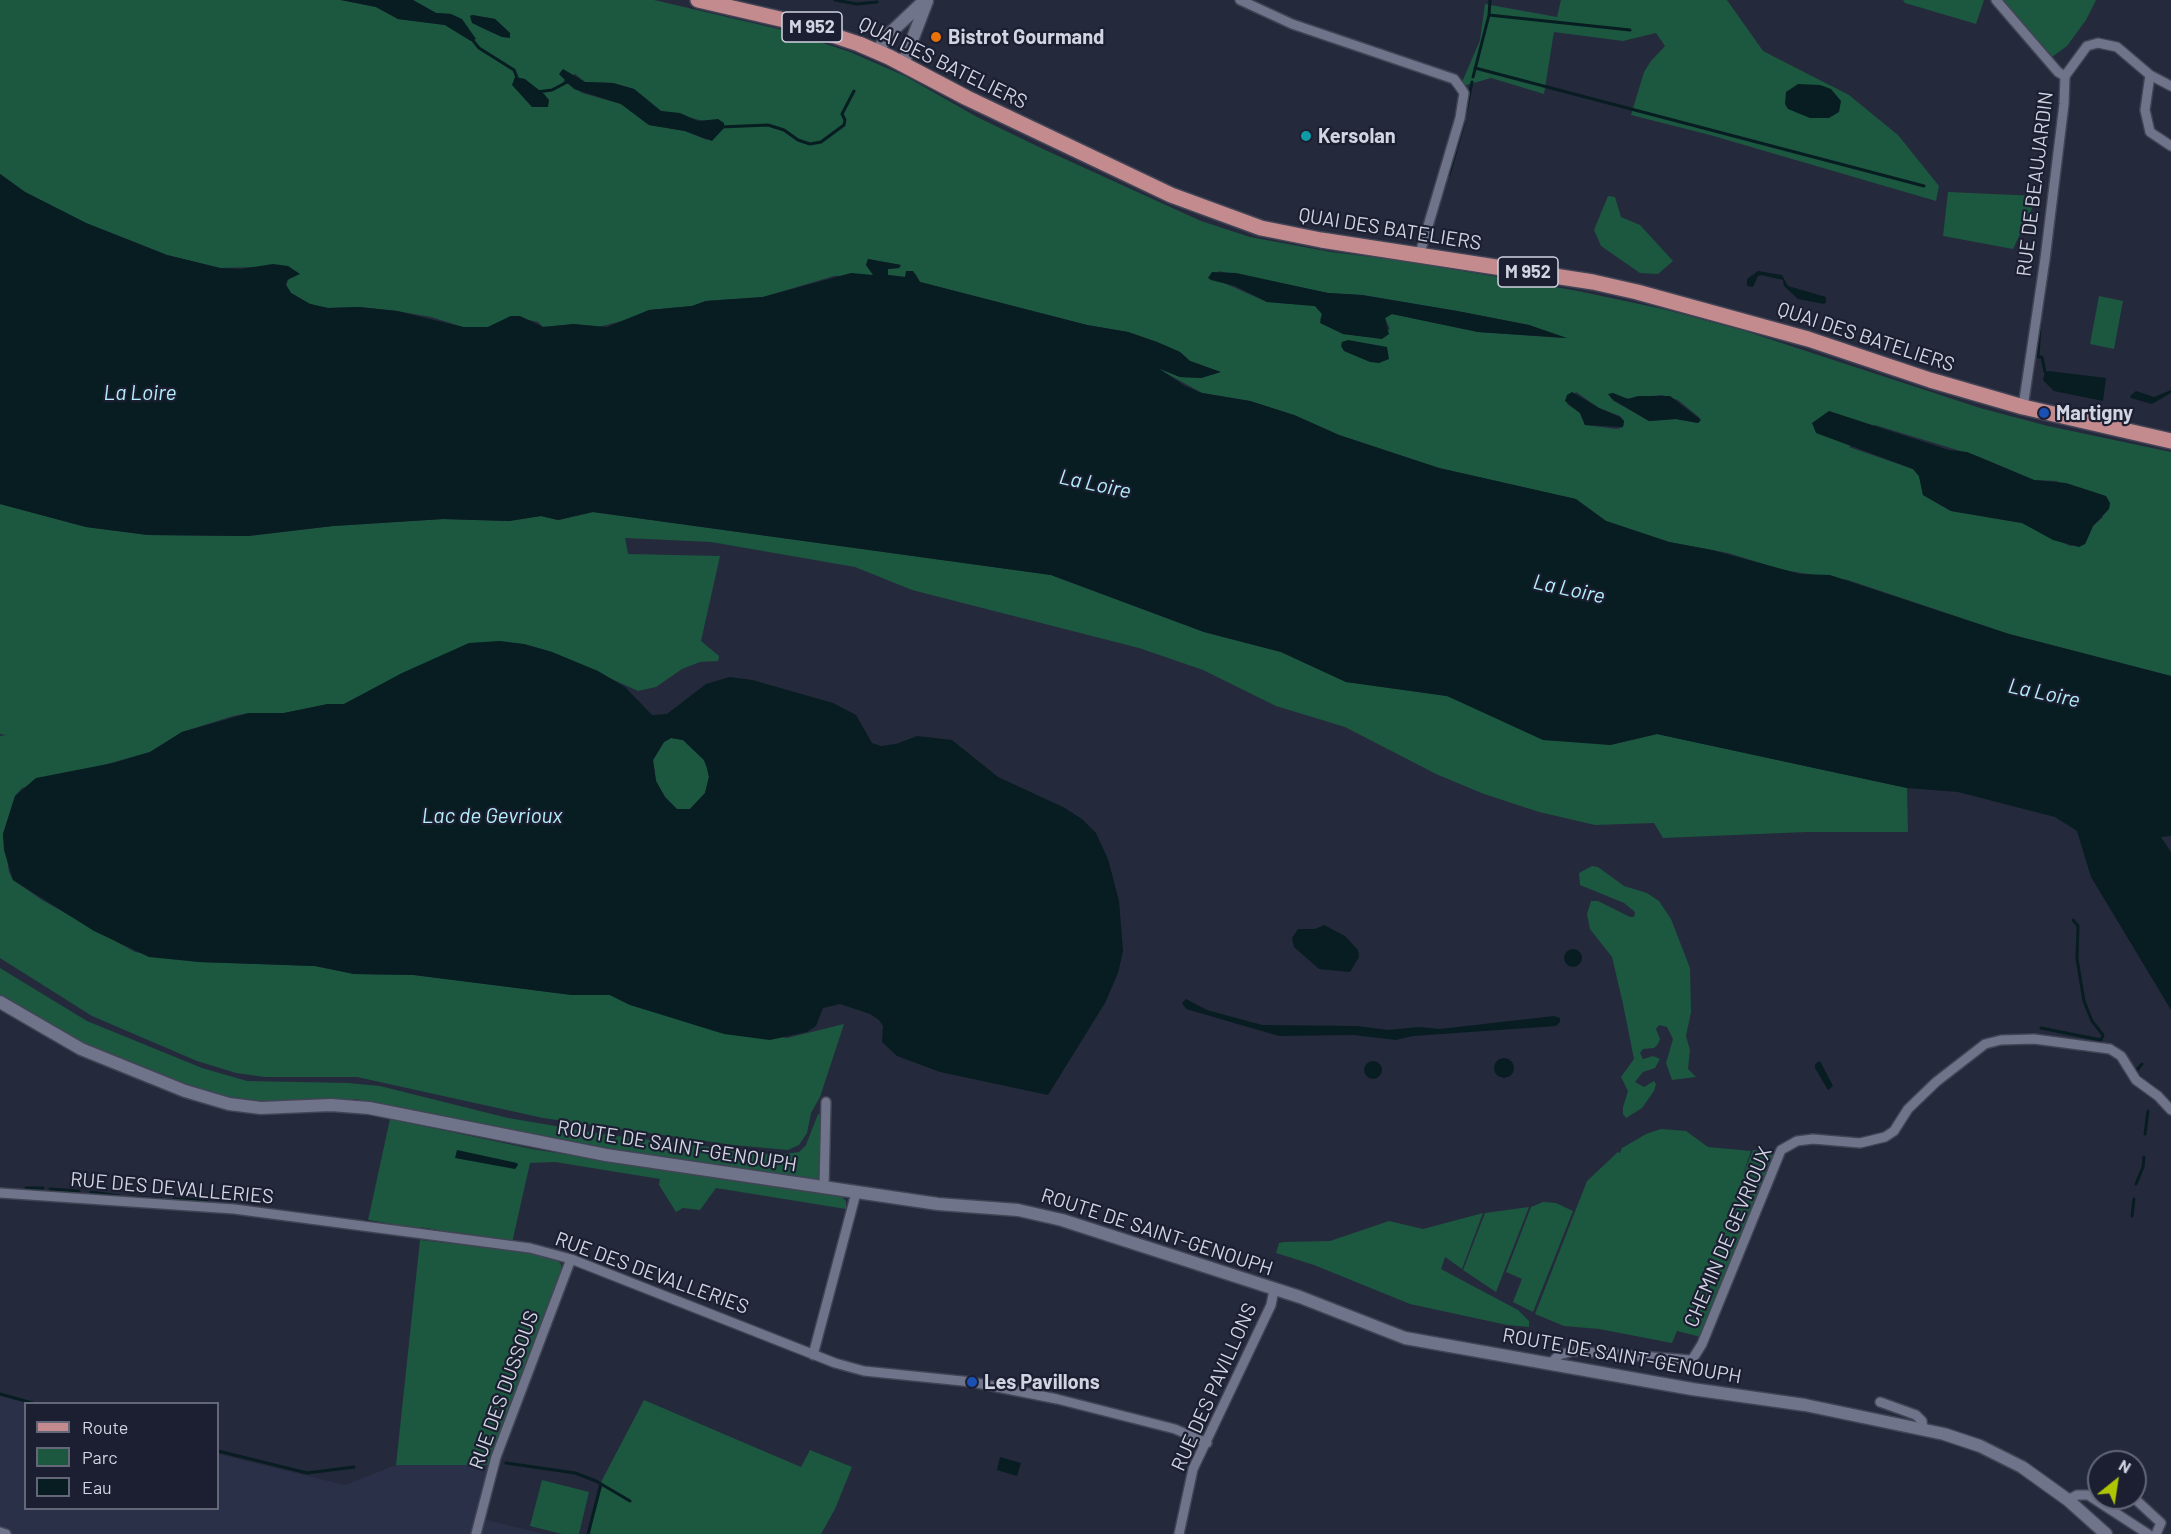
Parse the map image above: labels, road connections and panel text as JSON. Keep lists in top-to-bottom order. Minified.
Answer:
{"streets":{"main road":["M 952","QUAI DES BATELIERS"],"street":["RUE DE BEAUJARDIN","ROUTE DE SAINT-GENOUPH","RUE DES DEVALLERIES","CHEMIN DE GEVRIOUX","RUE DES PAVILLONS","RUE DES DUSSOUS"]},"crossings":[["QUAI DES BATELIERS","RUE DE BEAUJARDIN"],["ROUTE DE SAINT-GENOUPH","CHEMIN DE GEVRIOUX"],["ROUTE DE SAINT-GENOUPH","RUE DES PAVILLONS"],["RUE DES DEVALLERIES","RUE DES PAVILLONS"],["RUE DES DEVALLERIES","RUE DES DUSSOUS"]],"water":["La Loire","Lac de Gevrioux"],"places":["Bistrot Gourmand","Kersolan","Martigny","Les Pavillons"],"legend":["Route","Parc","Eau"],"north":"top right"}
